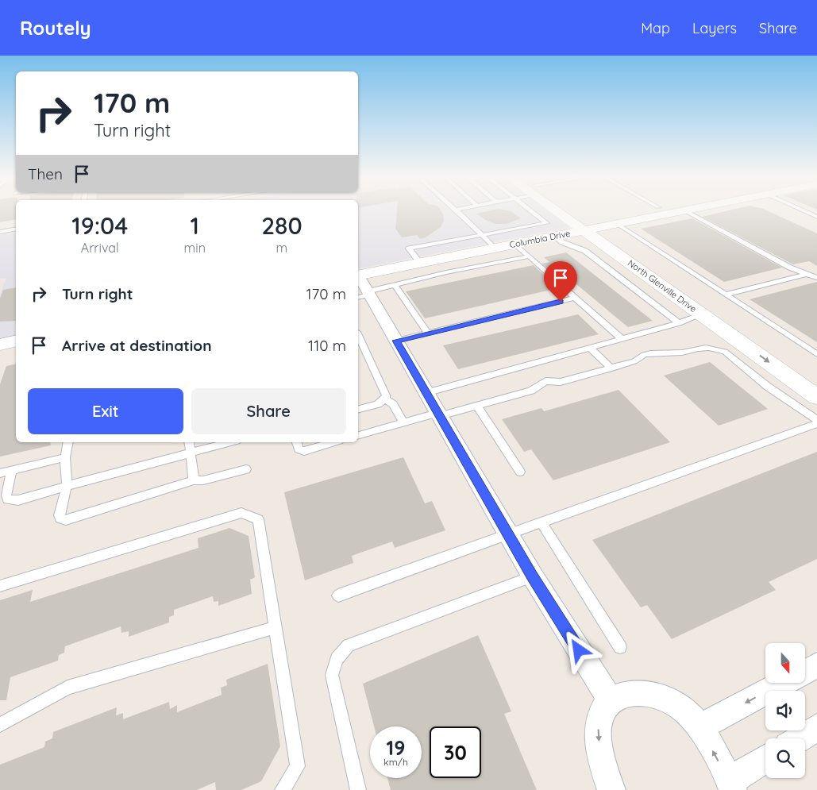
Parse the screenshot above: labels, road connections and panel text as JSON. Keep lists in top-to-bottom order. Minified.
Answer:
{"streets":{"street":["Columbia Drive","North Glenville Drive"]},"crossings":[["Columbia Drive","North Glenville Drive"]],"north":"bottom","page":{"header":"Routely","nav":["Map","Layers","Share"],"turn":["170 m","Turn right"],"then":"Then","eta":["19:04","Arrival","1","min","280","m"],"list":[{"name":"Turn right","value":"170 m"},{"name":"Arrive at destination","value":"110 m"}],"buttons":["Exit","Share"],"speed":"19 km/h","limit":"30"}}
